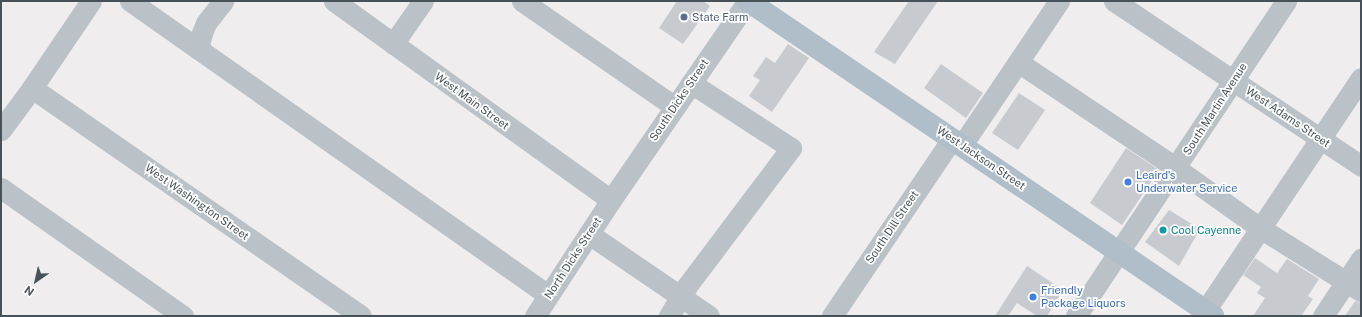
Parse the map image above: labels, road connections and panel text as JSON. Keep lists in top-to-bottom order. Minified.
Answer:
{"streets":{"main road":["West Jackson Street"],"street":["South Dicks Street","West Main Street","South Martin Avenue","West Adams Street","West Washington Street","South Dill Street","North Dicks Street"]},"crossings":[["South Dicks Street","West Main Street"],["South Dicks Street","West Jackson Street"],["South Dicks Street","North Dicks Street"],["West Main Street","North Dicks Street"],["South Martin Avenue","West Adams Street"],["South Martin Avenue","West Jackson Street"],["West Jackson Street","South Dill Street"]],"places":["State Farm","Leaird's Underwater Service","Cool Cayenne","Friendly Package Liquors"],"north":"bottom left"}
